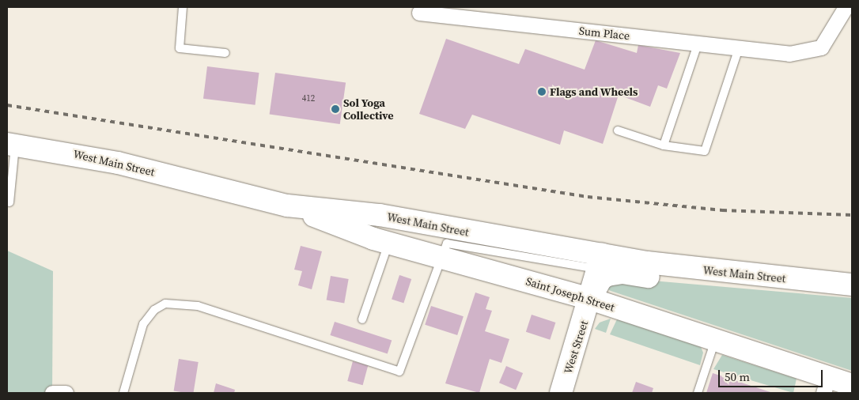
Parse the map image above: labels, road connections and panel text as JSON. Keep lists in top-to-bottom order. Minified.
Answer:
{"streets":{"main road":["West Main Street","Saint Joseph Street","West Street"],"street":["Sum Place"]},"crossings":[["West Main Street","Saint Joseph Street"],["West Main Street","West Street"],["Saint Joseph Street","West Street"]],"places":["Flags and Wheels","Sol Yoga Collective"],"house_numbers":["412"],"scale_bar":"50 m"}
